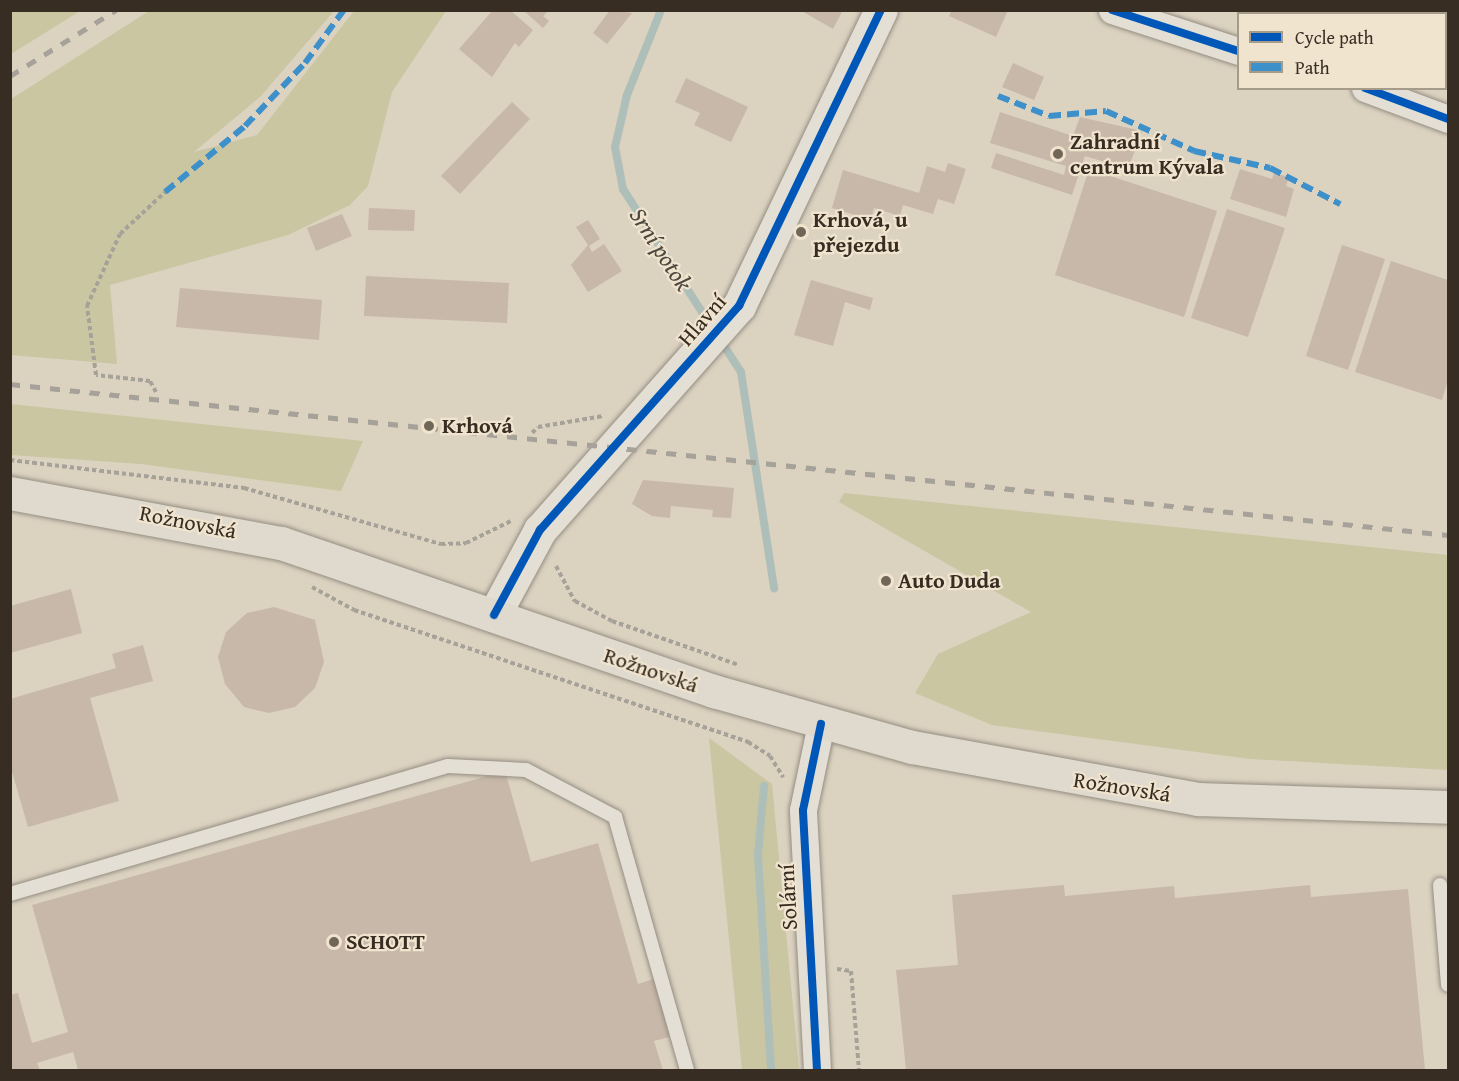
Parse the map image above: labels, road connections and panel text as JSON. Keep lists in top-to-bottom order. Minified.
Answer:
{"streets":{"main road":["Rožnovská"],"street":["Hlavní","Solární"]},"crossings":[["Hlavní","Rožnovská"],["Rožnovská","Solární"]],"water":["Srní potok"],"places":["Zahradní centrum Kývala","Krhová, u přejezdu","Krhová","Auto Duda","SCHOTT"],"legend":["Cycle path","Path"]}
